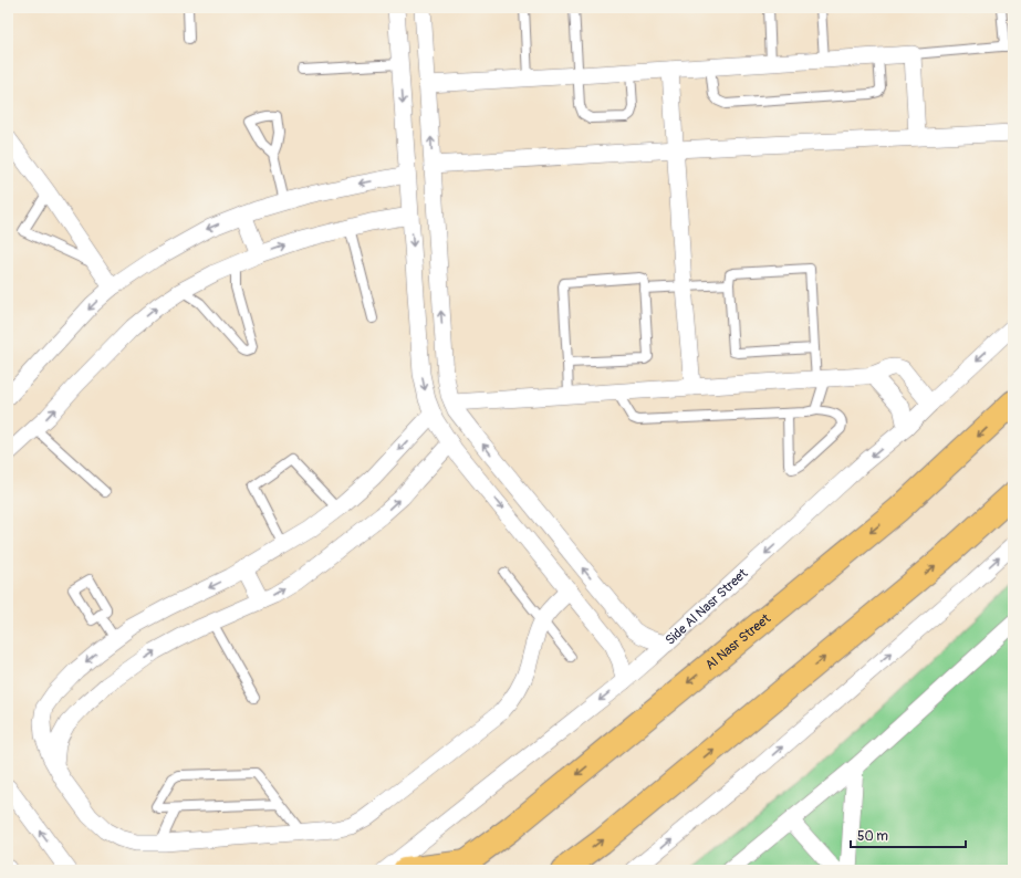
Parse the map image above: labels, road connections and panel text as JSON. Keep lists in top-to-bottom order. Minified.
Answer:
{"streets":{"main road":["Al Nasr Street"],"street":["Side Al Nasr Street"]},"scale_bar":"50 m"}
